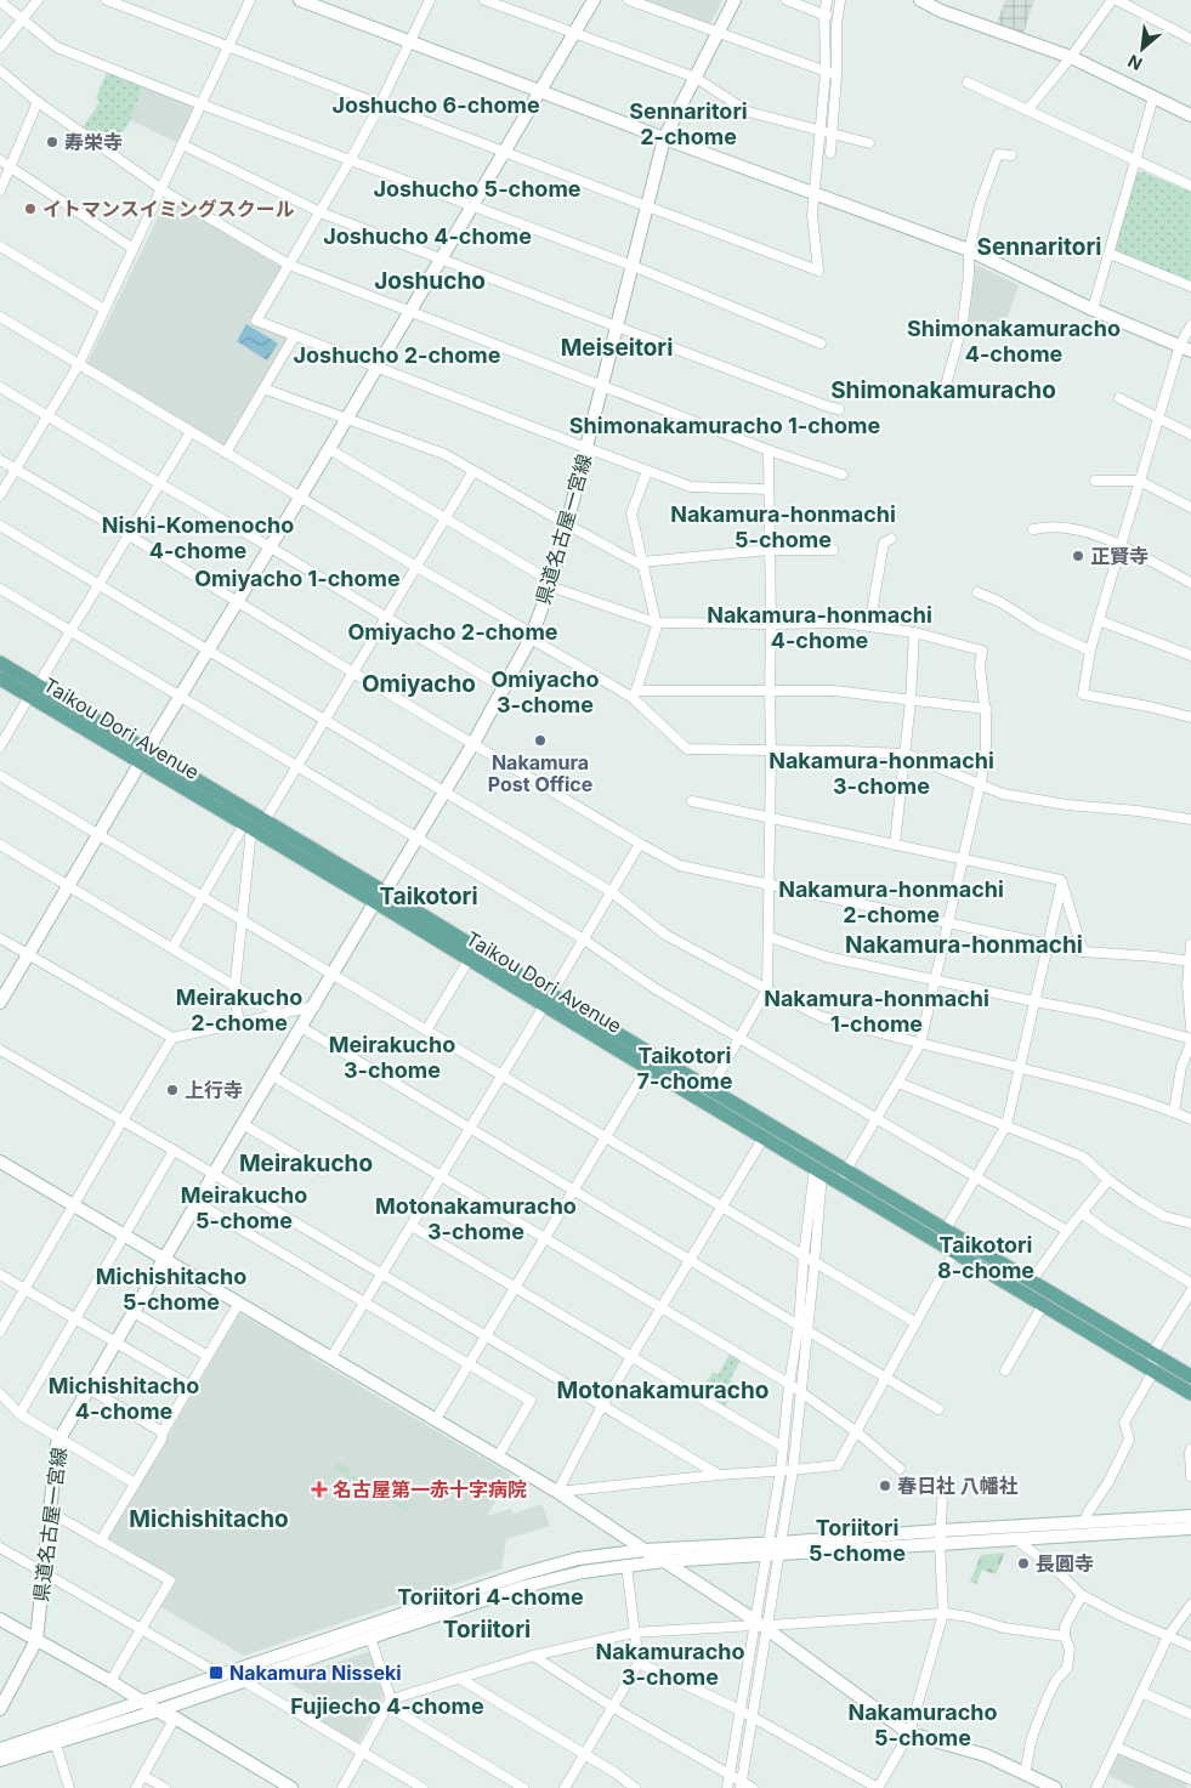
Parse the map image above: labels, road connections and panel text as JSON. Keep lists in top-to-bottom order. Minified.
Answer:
{"streets":{"main road":["Taikou Dori Avenue"],"street":["県道名古屋一宮線"]},"crossings":[["県道名古屋一宮線","Taikou Dori Avenue"]],"districts":["Joshucho 6-chome","Sennaritori 2-chome","Joshucho 5-chome","Joshucho 4-chome","Sennaritori","Joshucho","Shimonakamuracho 4-chome","Meiseitori","Joshucho 2-chome","Shimonakamuracho","Shimonakamuracho 1-chome","Nakamura-honmachi 5-chome","Nishi-Komenocho 4-chome","Omiyacho 1-chome","Nakamura-honmachi 4-chome","Omiyacho 2-chome","Omiyacho 3-chome","Omiyacho","Nakamura-honmachi 3-chome","Nakamura-honmachi 2-chome","Taikotori","Nakamura-honmachi","Meirakucho 2-chome","Nakamura-honmachi 1-chome","Meirakucho 3-chome","Taikotori 7-chome","Meirakucho","Meirakucho 5-chome","Motonakamuracho 3-chome","Taikotori 8-chome","Michishitacho 5-chome","Michishitacho 4-chome","Motonakamuracho","Michishitacho","Toriitori 5-chome","Toriitori 4-chome","Toriitori","Nakamuracho 3-chome","Fujiecho 4-chome","Nakamuracho 5-chome"],"places":{"other":["寿栄寺","イトマンスイミングスクール","正賢寺","Nakamura Post Office","上行寺","春日社 八幡社","長圓寺"],"health":["名古屋第一赤十字病院"],"transit":["Nakamura Nisseki"]},"north":"bottom left"}
